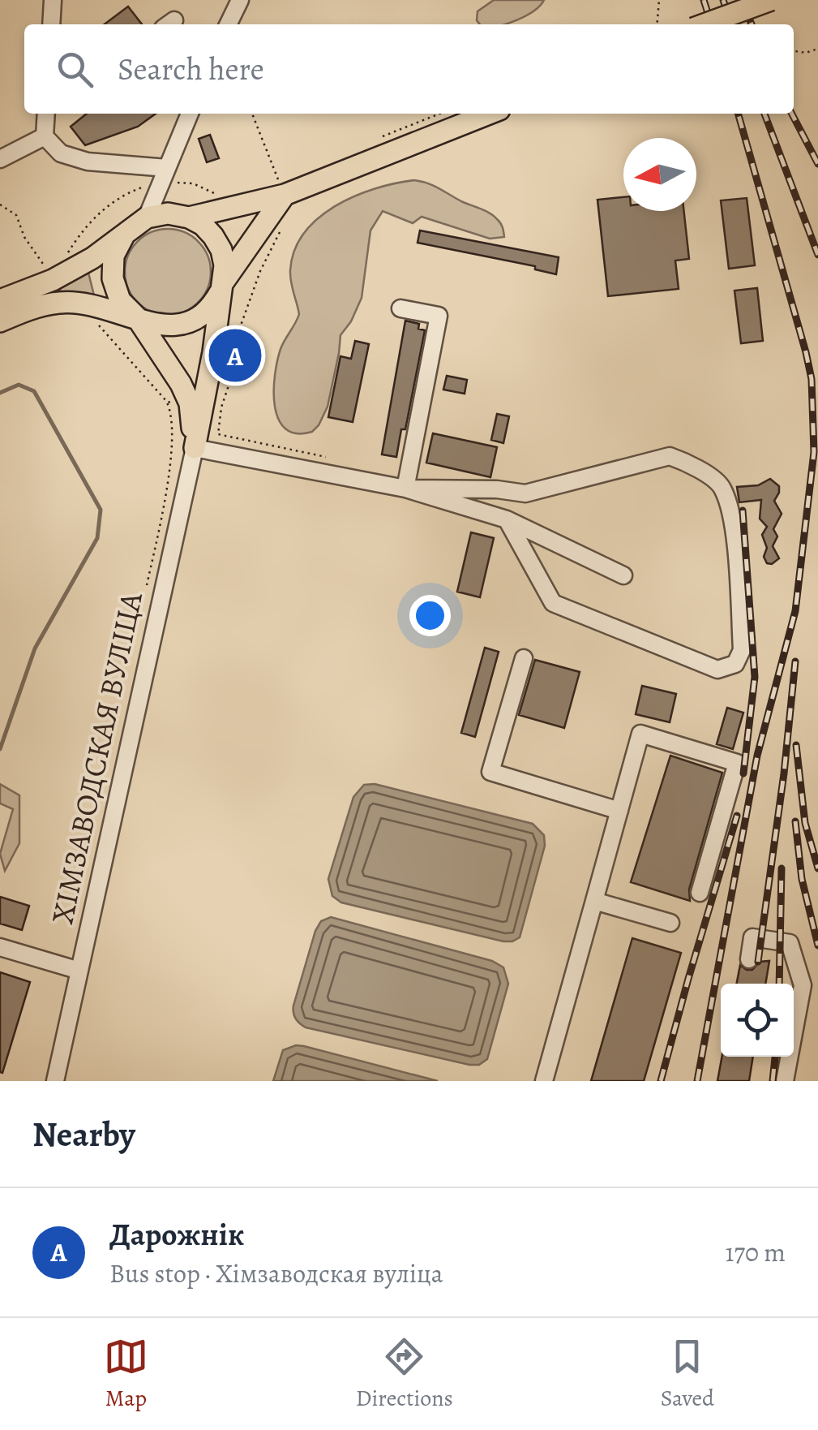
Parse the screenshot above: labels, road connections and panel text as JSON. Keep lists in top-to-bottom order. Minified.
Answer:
{"streets":{"street":["ХІМЗАВОДСКАЯ ВУЛІЦА"]},"north":"left","page":{"search":"Search here","pins":"A","heading":"Nearby","list":[{"mark":"A","name":"Дарожнік","note":"Bus stop · Хімзаводская вуліца","value":"170 m"}],"nav":["Map","Directions","Saved"]}}
